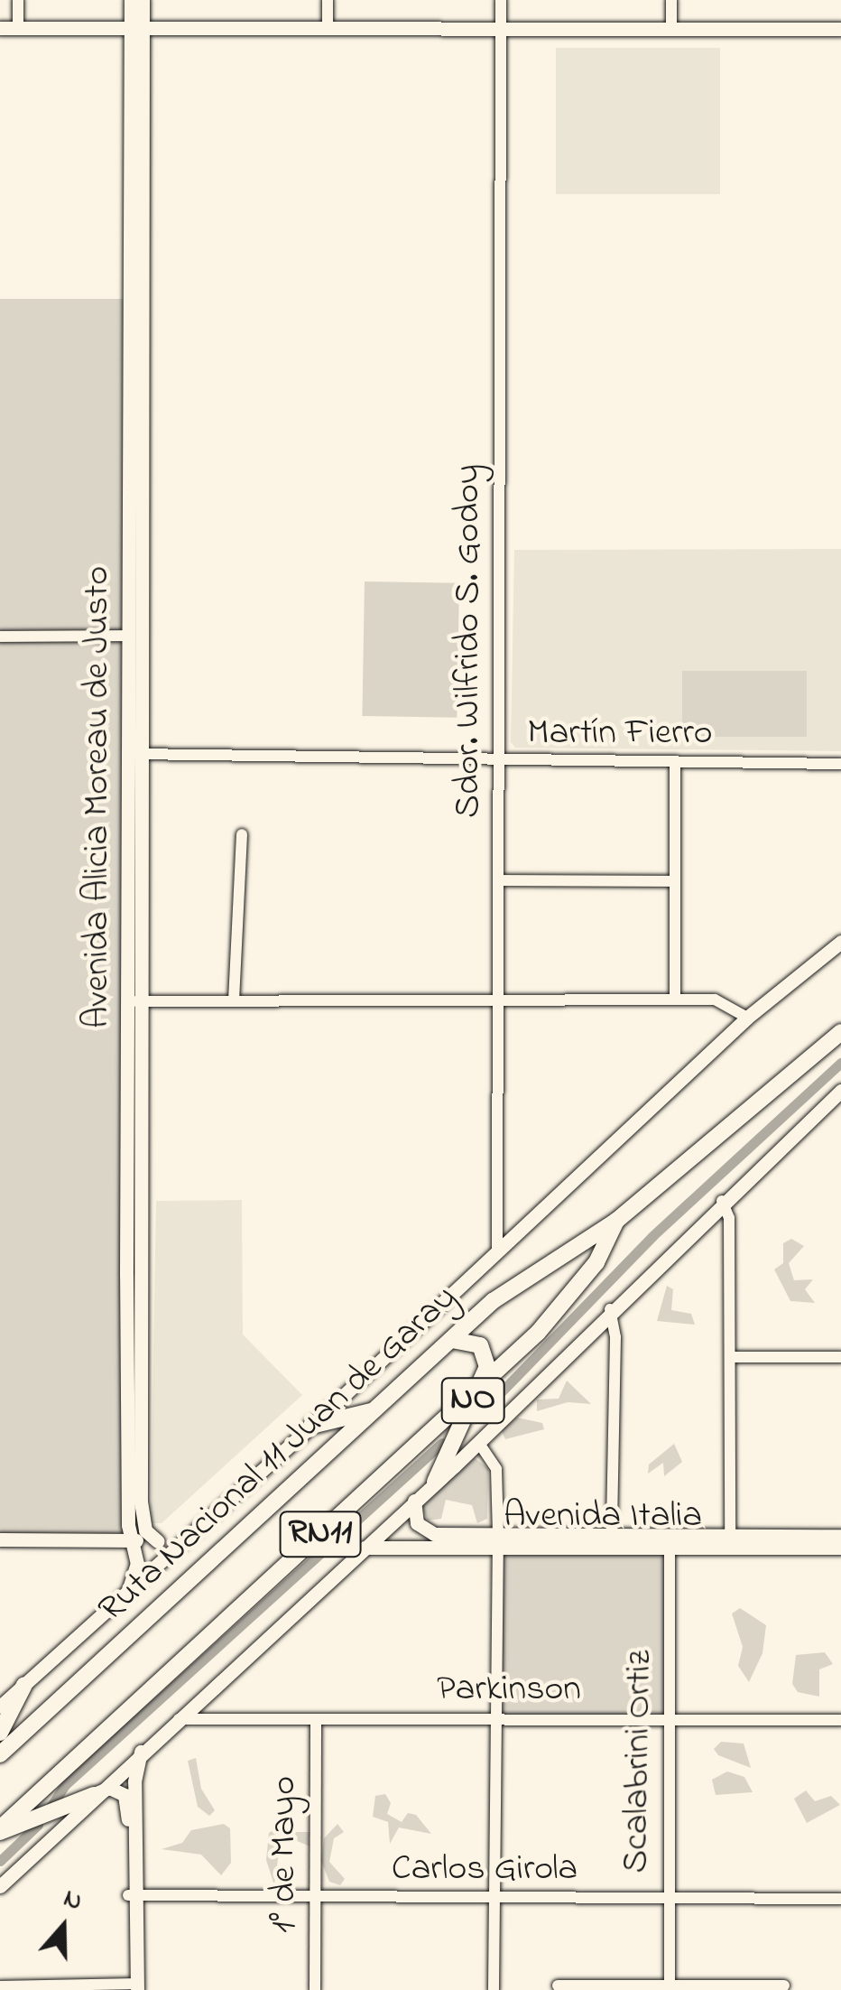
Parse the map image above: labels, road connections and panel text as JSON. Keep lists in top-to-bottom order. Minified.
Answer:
{"streets":{"highway":["NO","Ruta Nacional 11 Juan de Garay","RN11"],"main road":["Avenida Alicia Moreau de Justo","Avenida Italia"],"street":["Sdor. Wilfrido S. Godoy","Martín Fierro","Parkinson","Scalabrini Ortiz","1° de Mayo","Carlos Girola"]},"crossings":[["Sdor. Wilfrido S. Godoy","Martín Fierro"],["Martín Fierro","Avenida Alicia Moreau de Justo"],["NO","Ruta Nacional 11 Juan de Garay"],["Avenida Italia","Scalabrini Ortiz"],["Parkinson","Scalabrini Ortiz"],["Parkinson","1° de Mayo"],["Scalabrini Ortiz","Carlos Girola"],["1° de Mayo","Carlos Girola"]],"north":"top"}
